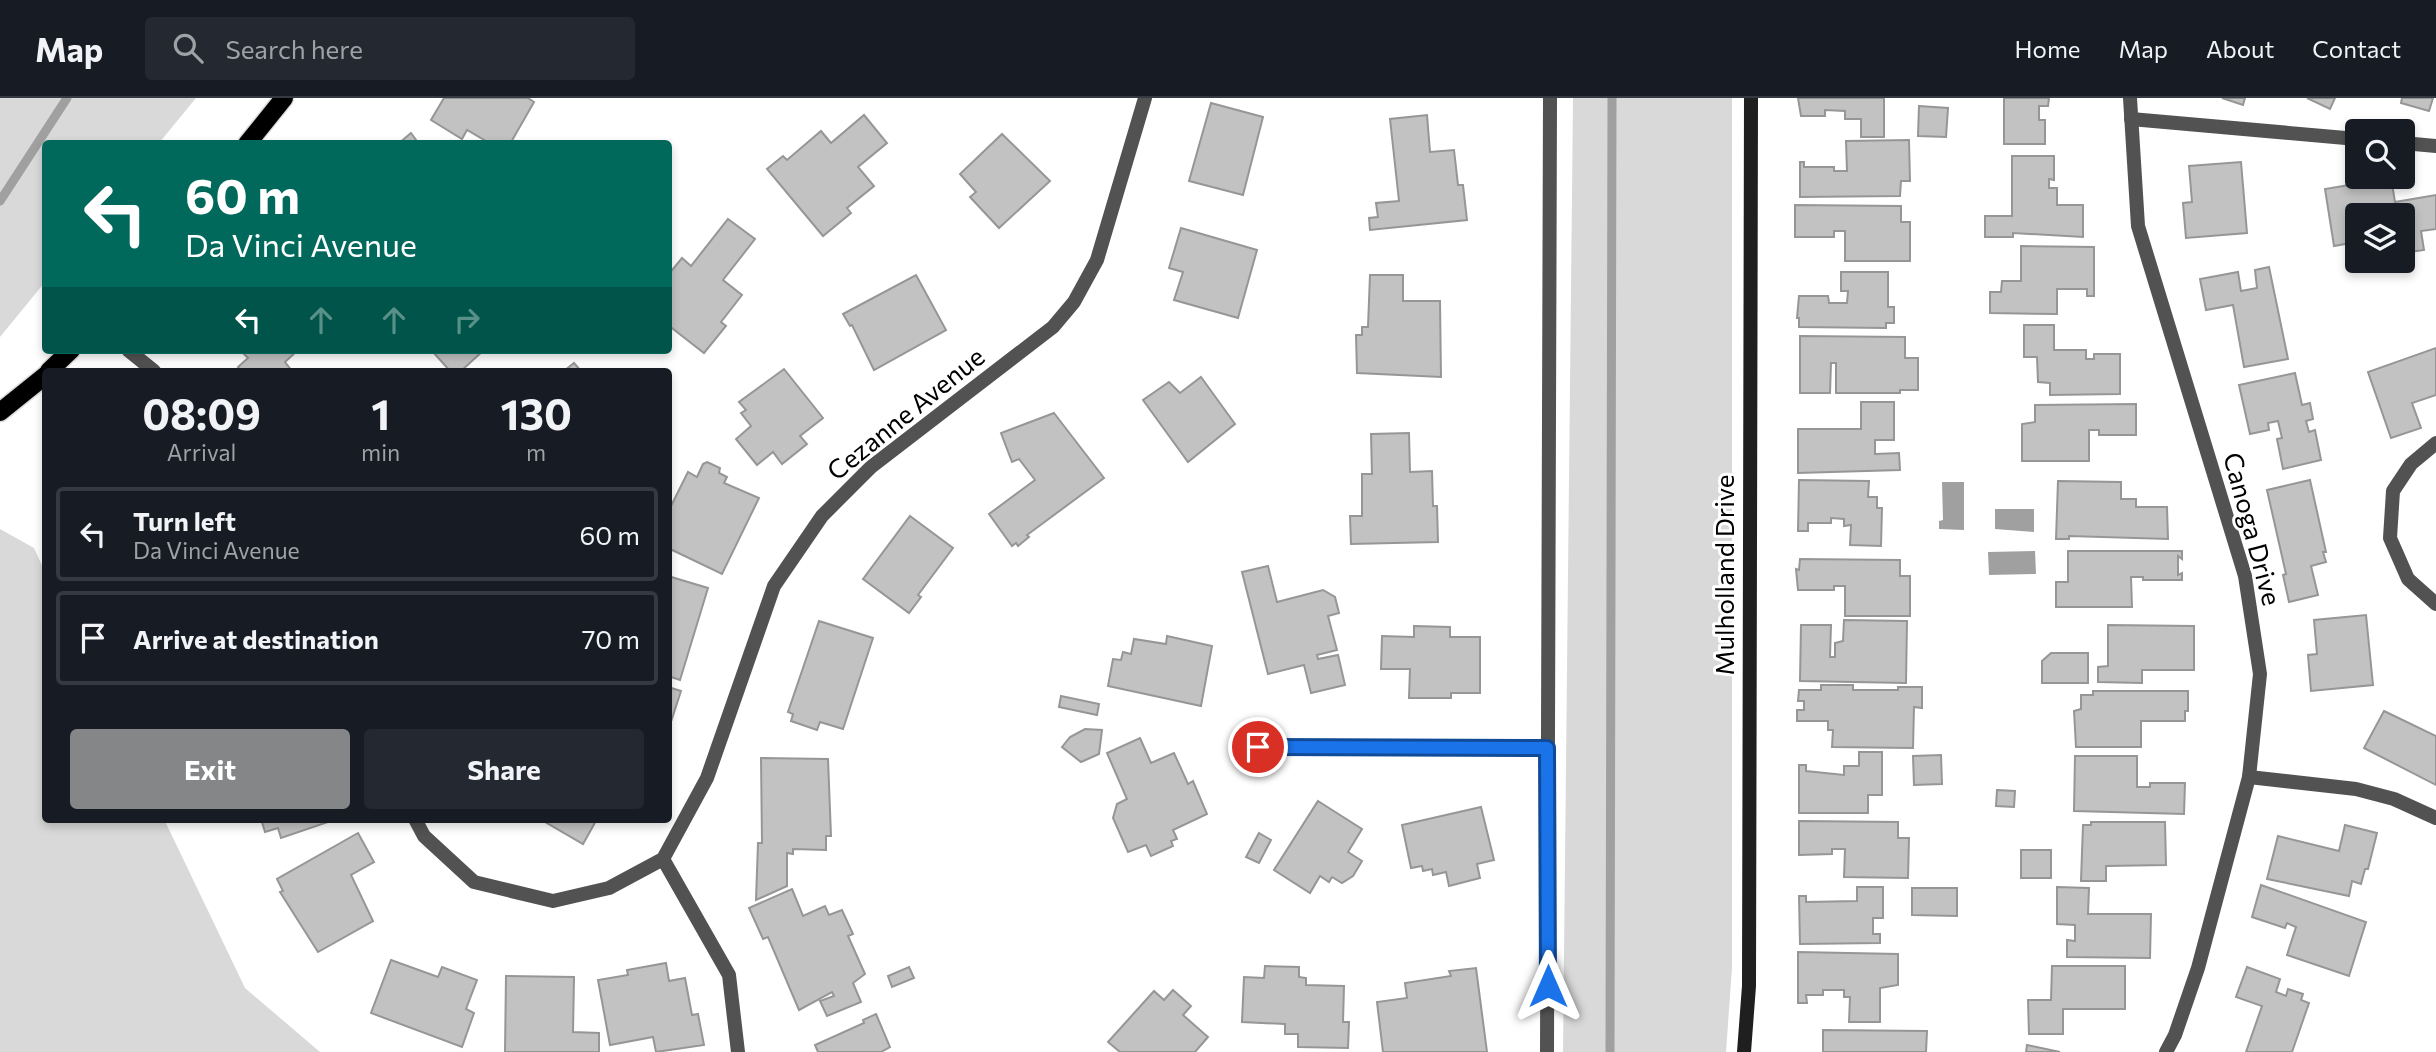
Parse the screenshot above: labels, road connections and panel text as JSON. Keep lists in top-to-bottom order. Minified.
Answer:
{"streets":{"main road":["Mulholland Drive"],"street":["Cezanne Avenue","Canoga Drive"]},"page":{"header":"Map","search":"Search here","nav":["Home","Map","About","Contact"],"turn":["60 m","Da Vinci Avenue"],"eta":["08:09","Arrival","1","min","130","m"],"list":[{"name":"Turn left","note":"Da Vinci Avenue","value":"60 m"},{"name":"Arrive at destination","value":"70 m"}],"buttons":["Exit","Share"]}}
